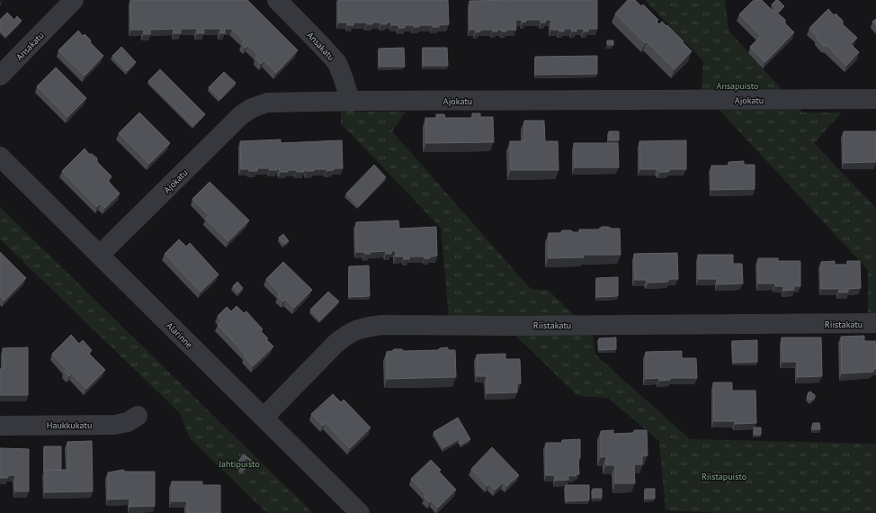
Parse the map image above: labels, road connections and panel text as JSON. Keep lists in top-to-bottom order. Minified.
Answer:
{"streets":{"street":["Ansakatu","Ajokatu","Riistakatu","Alarinne","Haukkukatu"]},"crossings":[["Ansakatu","Ajokatu"],["Ajokatu","Alarinne"],["Riistakatu","Alarinne"]],"parks":["Ansapuisto","Jahtipuisto","Riistapuisto"]}
